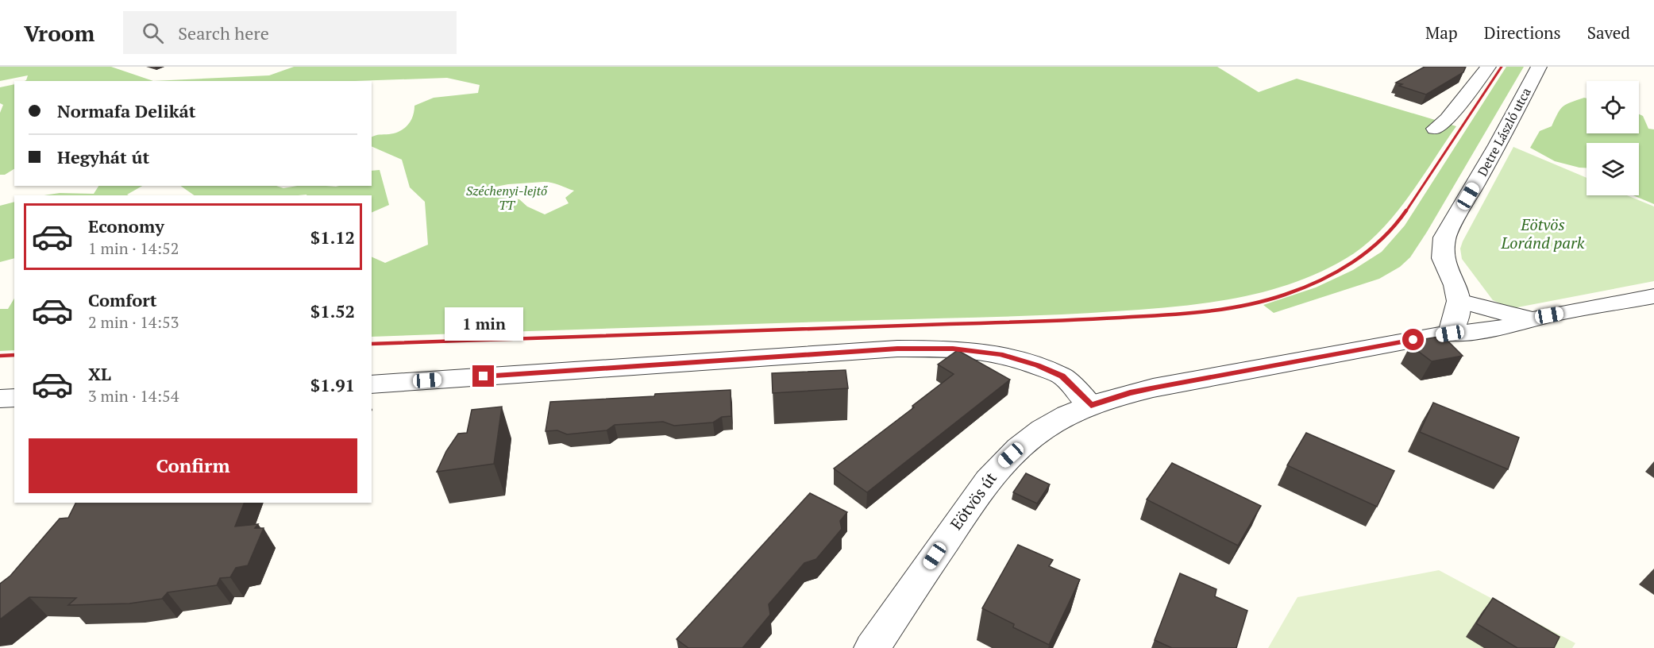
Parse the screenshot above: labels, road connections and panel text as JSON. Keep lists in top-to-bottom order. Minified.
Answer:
{"streets":{"street":["Detre László utca","Eötvös út"]},"parks":["Széchenyi-lejtő TT","Eötvös Loránd park"],"page":{"header":"Vroom","search":"Search here","nav":["Map","Directions","Saved"],"banner":["Normafa Delikát","Hegyhát út"],"list":[{"name":"Economy","note":"1 min · 14:52","value":"$1.12"},{"name":"Comfort","note":"2 min · 14:53","value":"$1.52"},{"name":"XL","note":"3 min · 14:54","value":"$1.91"}],"bubble":"1 min","buttons":"Confirm"}}
